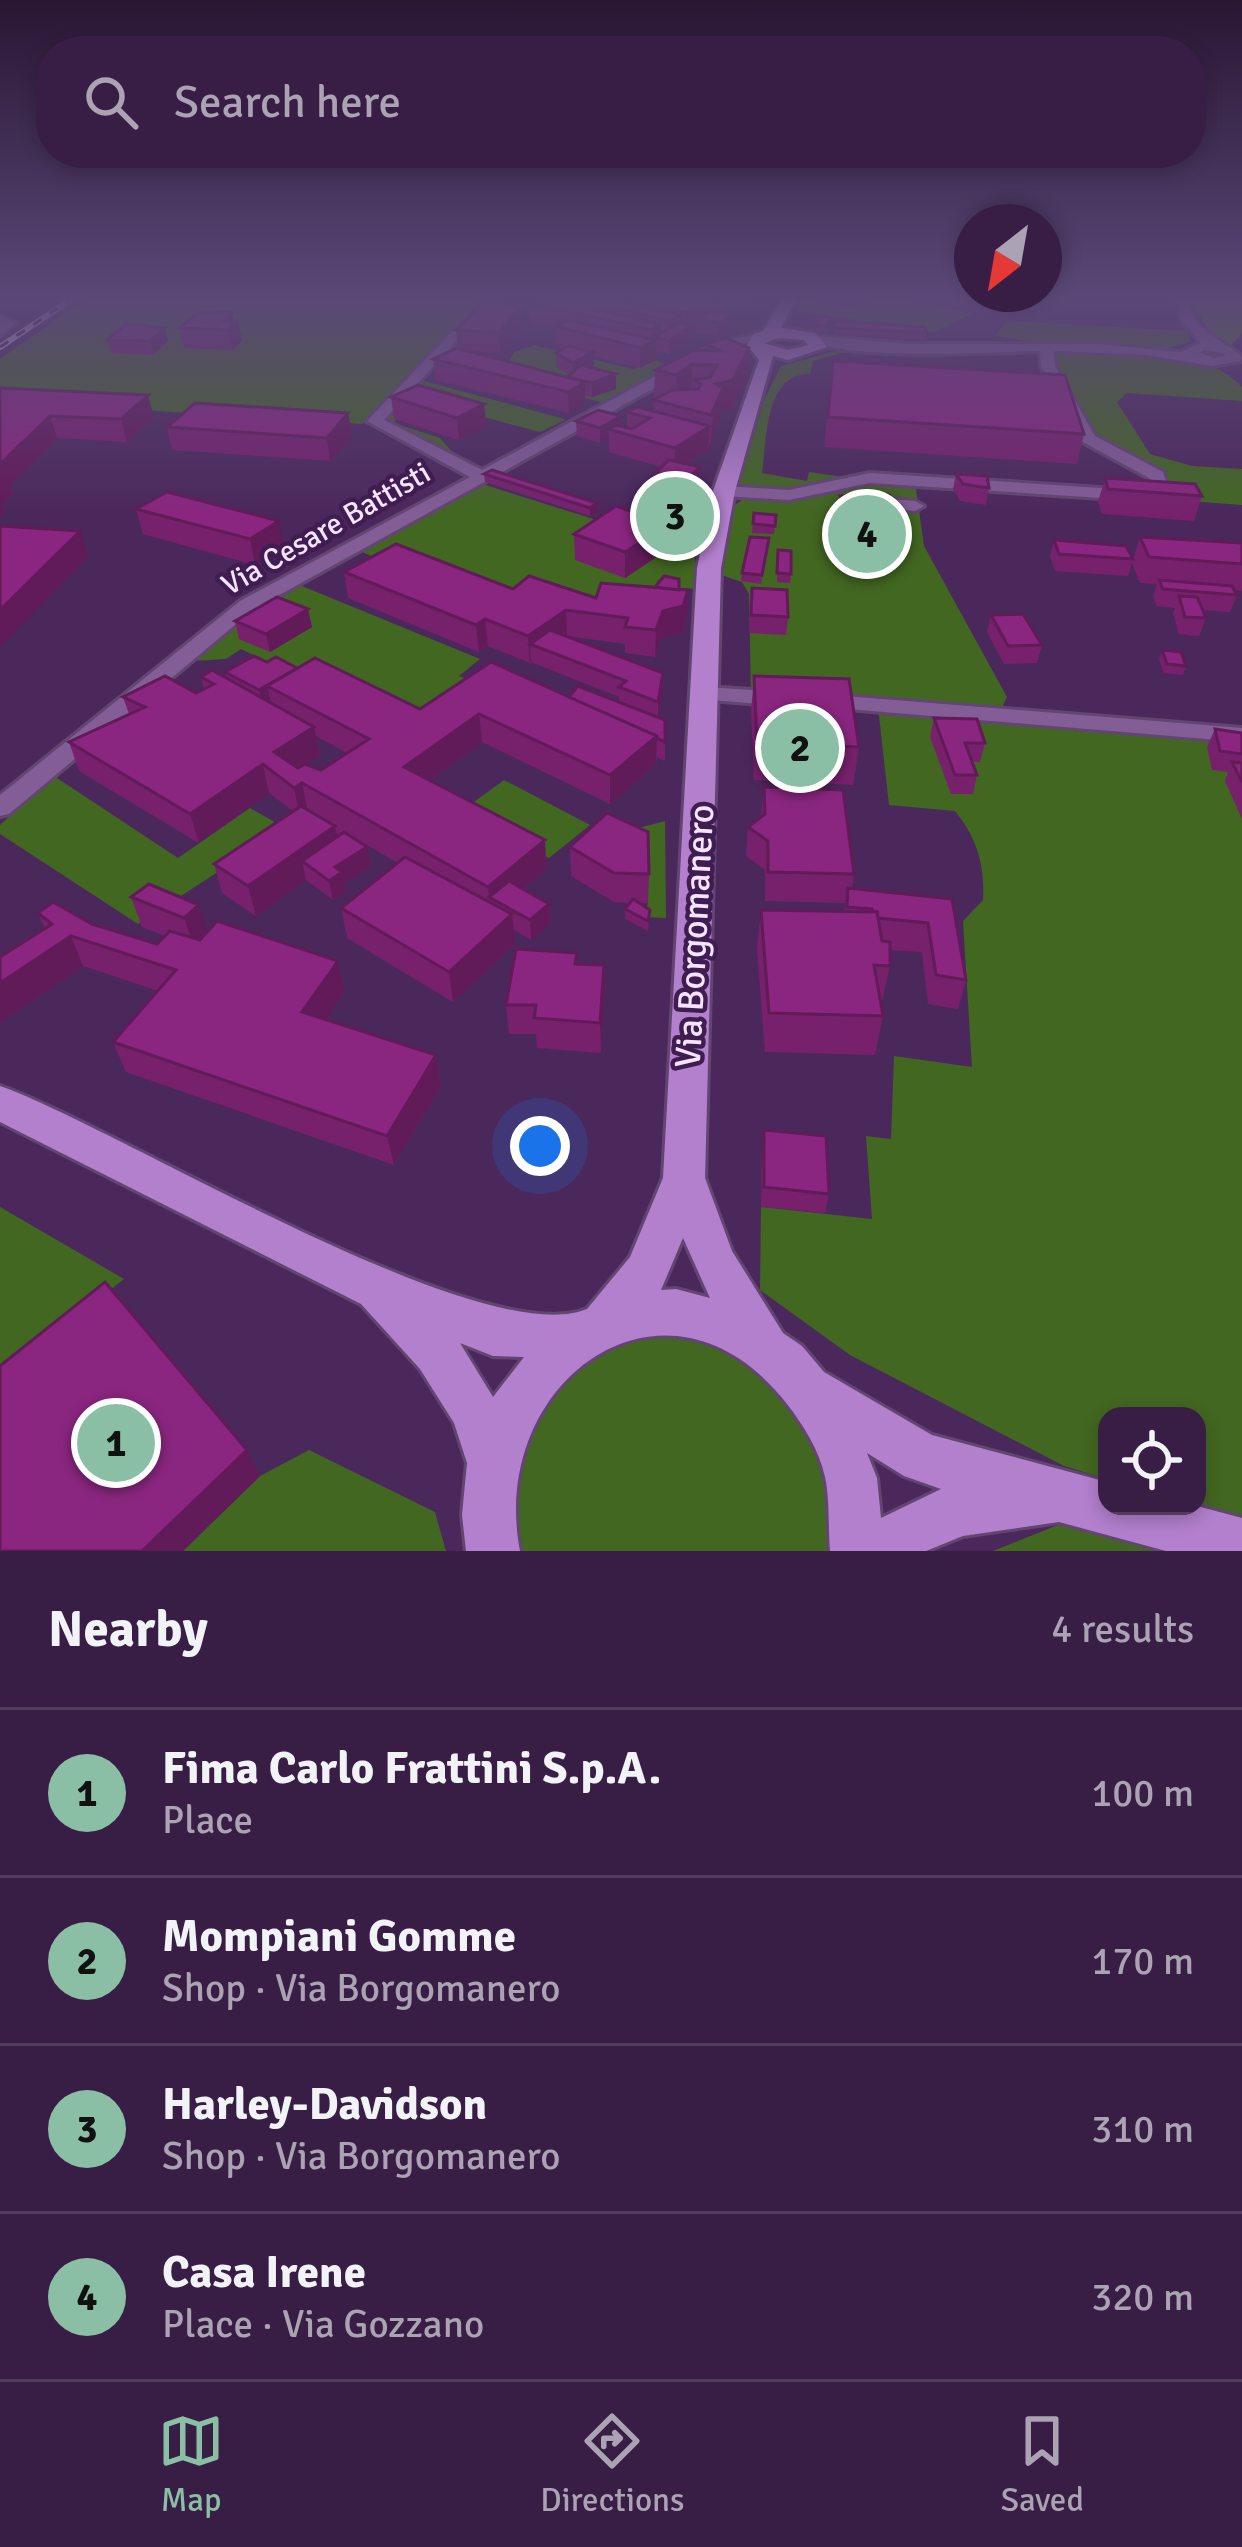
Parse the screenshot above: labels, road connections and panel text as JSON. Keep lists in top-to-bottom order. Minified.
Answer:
{"streets":{"main road":["Via Borgomanero"],"street":["Via Cesare Battisti"]},"north":"bottom left","page":{"search":"Search here","pins":["3","4","2","1"],"heading":["Nearby","4 results"],"list":[{"mark":"1","name":"Fima Carlo Frattini S.p.A.","note":"Place","value":"100 m"},{"mark":"2","name":"Mompiani Gomme","note":"Shop · Via Borgomanero","value":"170 m"},{"mark":"3","name":"Harley-Davidson","note":"Shop · Via Borgomanero","value":"310 m"},{"mark":"4","name":"Casa Irene","note":"Place · Via Gozzano","value":"320 m"}],"nav":["Map","Directions","Saved"]}}
